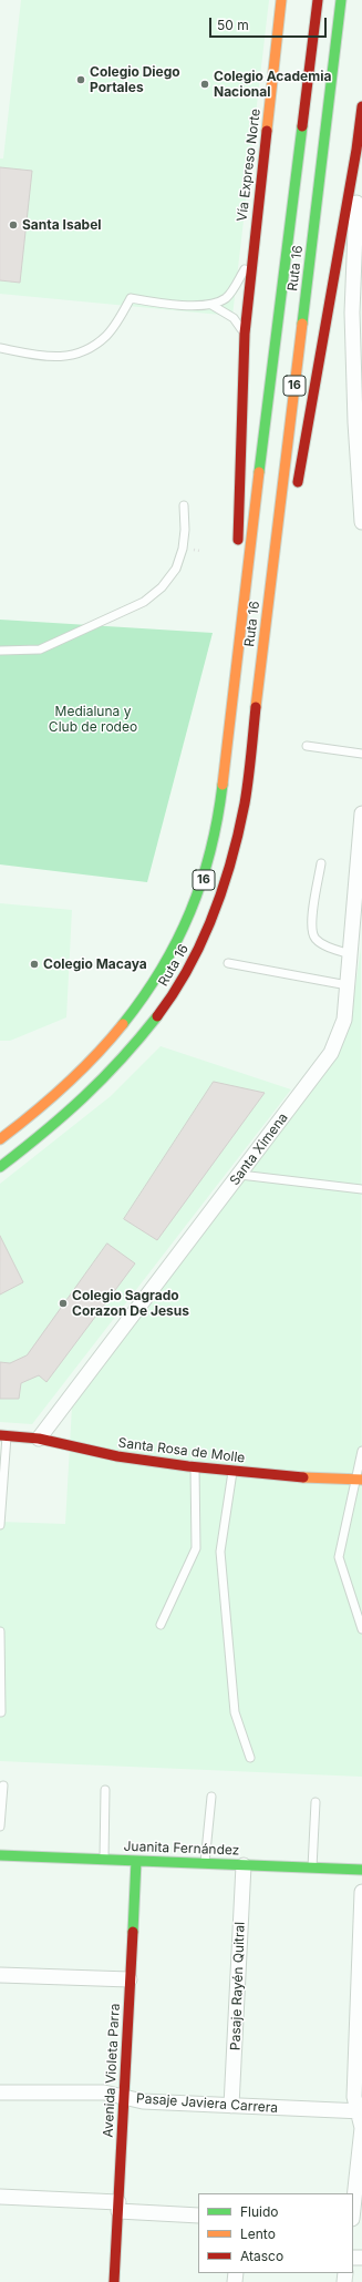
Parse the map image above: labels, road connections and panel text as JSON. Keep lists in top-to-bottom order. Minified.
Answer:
{"streets":{"main road":["Vía Expreso Norte","Ruta 16","16","Santa Rosa de Molle","Juanita Fernández","Avenida Violeta Parra"],"street":["Santa Ximena","Pasaje Rayén Quitral","Pasaje Javiera Carrera"]},"crossings":[["Vía Expreso Norte","Ruta 16"],["Santa Ximena","Santa Rosa de Molle"],["Juanita Fernández","Pasaje Rayén Quitral"],["Juanita Fernández","Avenida Violeta Parra"],["Pasaje Rayén Quitral","Pasaje Javiera Carrera"],["Avenida Violeta Parra","Pasaje Javiera Carrera"]],"parks":["Medialuna y Club de rodeo"],"places":["Colegio Diego Portales","Colegio Academia Nacional","Santa Isabel","Colegio Macaya","Colegio Sagrado Corazon De Jesus"],"legend":["Fluido","Lento","Atasco"],"scale_bar":"50 m"}
